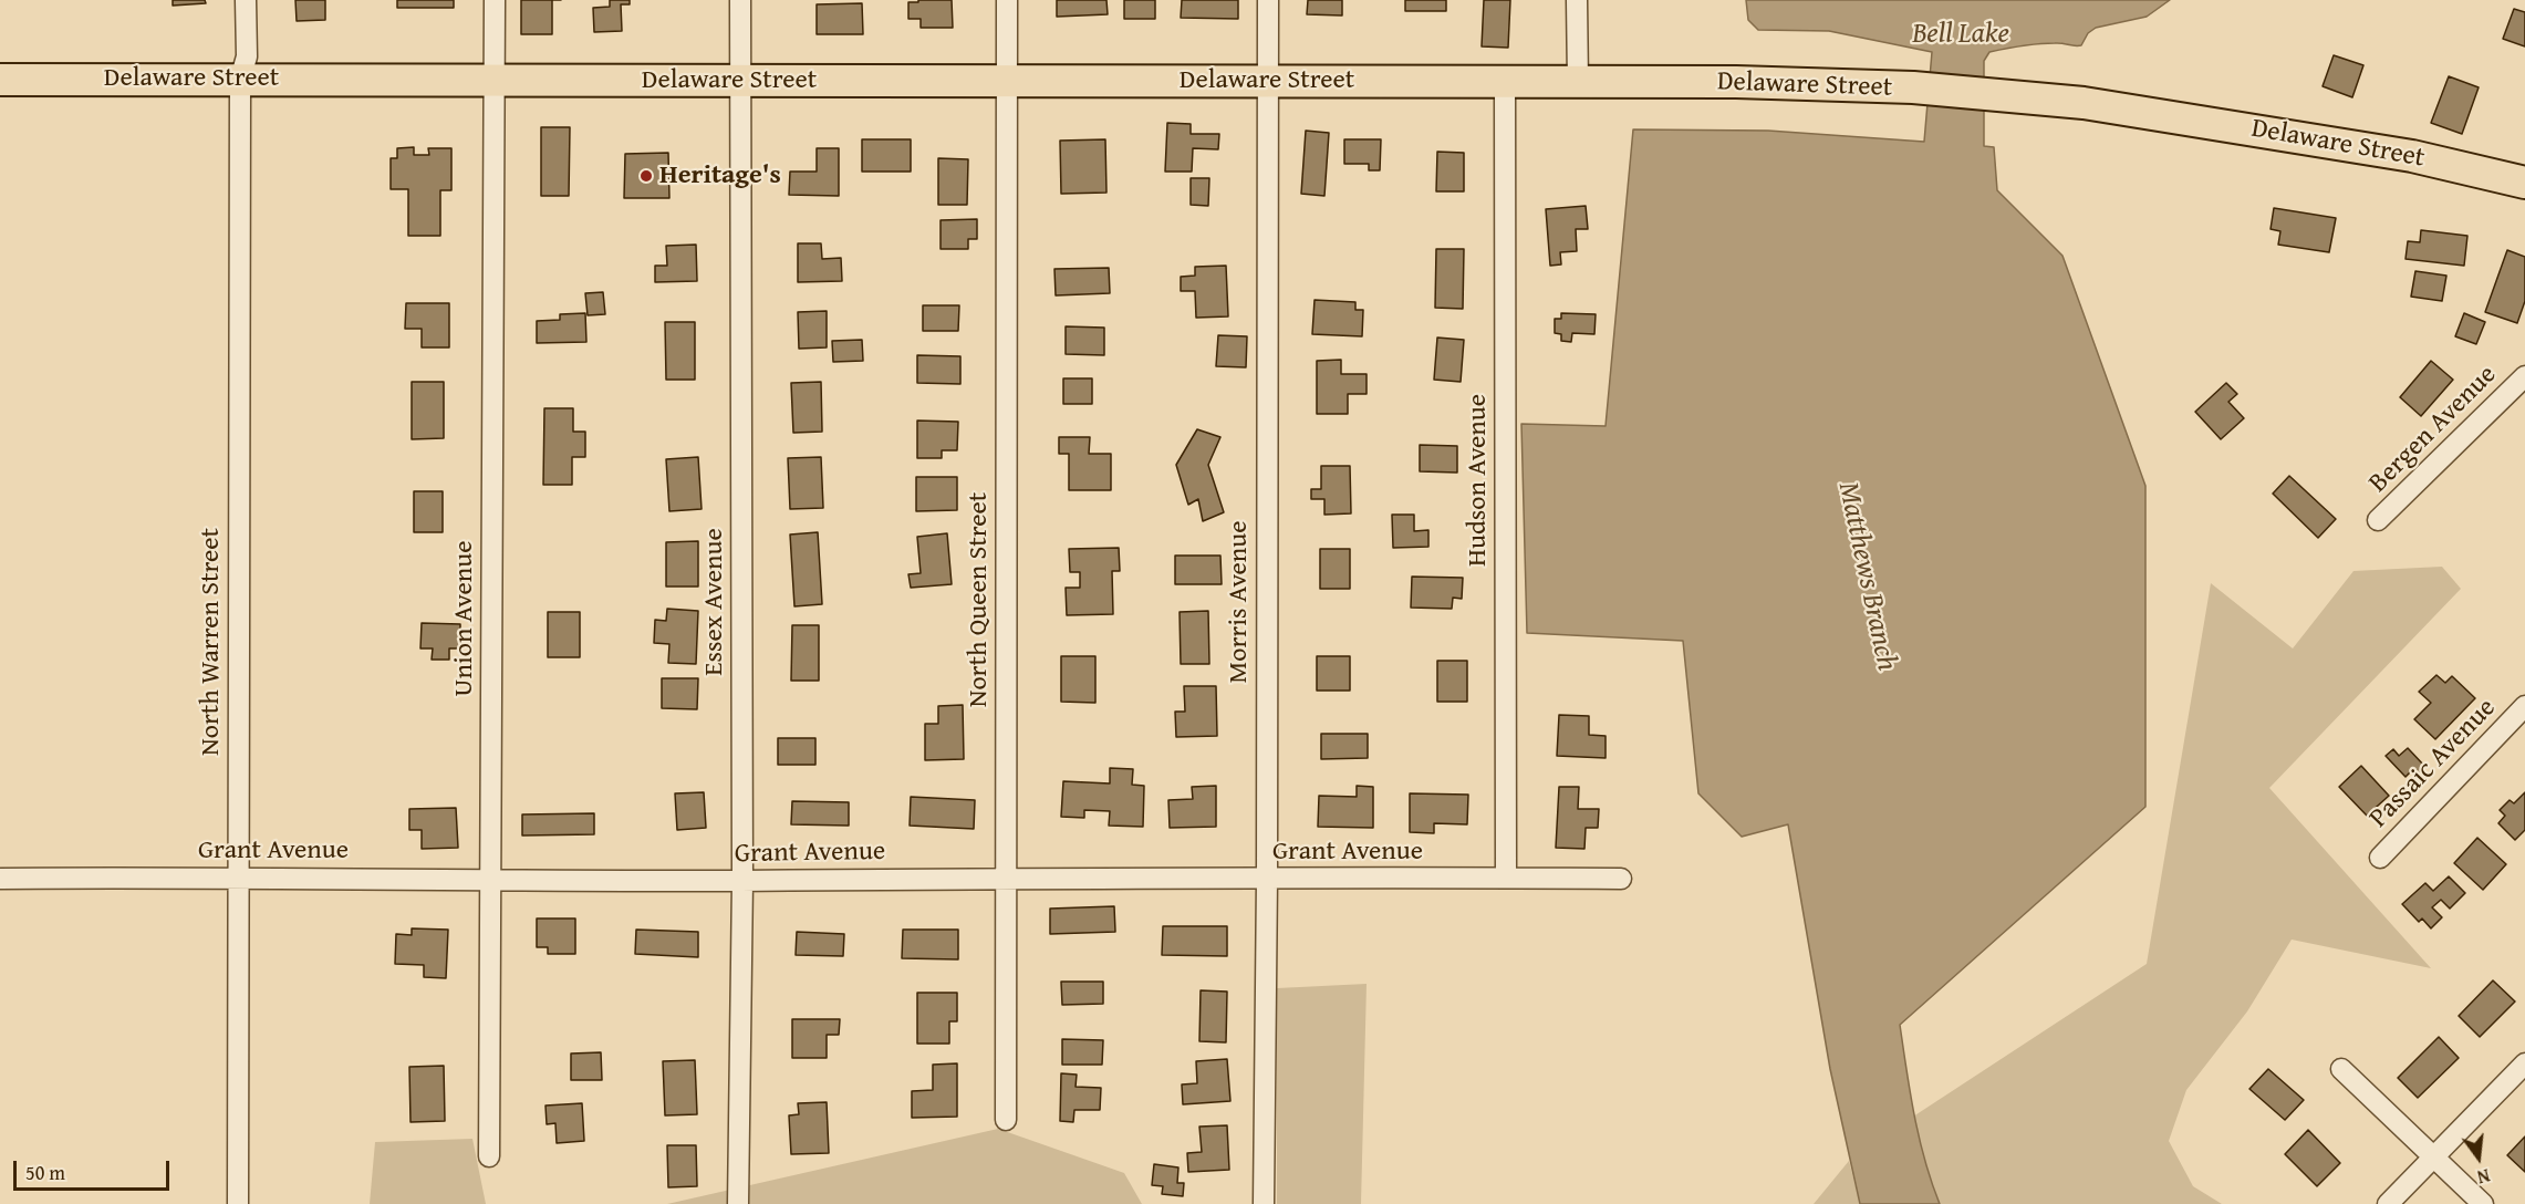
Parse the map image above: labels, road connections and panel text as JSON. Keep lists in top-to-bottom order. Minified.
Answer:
{"streets":{"main road":["Delaware Street"],"street":["Bergen Avenue","Hudson Avenue","North Queen Street","Essex Avenue","Morris Avenue","Union Avenue","North Warren Street","Passaic Avenue","Grant Avenue"]},"crossings":[["Delaware Street","Hudson Avenue"],["Delaware Street","North Queen Street"],["Delaware Street","Essex Avenue"],["Delaware Street","Morris Avenue"],["Delaware Street","Union Avenue"],["Delaware Street","North Warren Street"],["Hudson Avenue","Grant Avenue"],["North Queen Street","Grant Avenue"],["Essex Avenue","Grant Avenue"],["Morris Avenue","Grant Avenue"],["Union Avenue","Grant Avenue"],["North Warren Street","Grant Avenue"]],"water":["Bell Lake","Matthews Branch"],"places":["Heritage's"],"scale_bar":"50 m","north":"bottom"}
